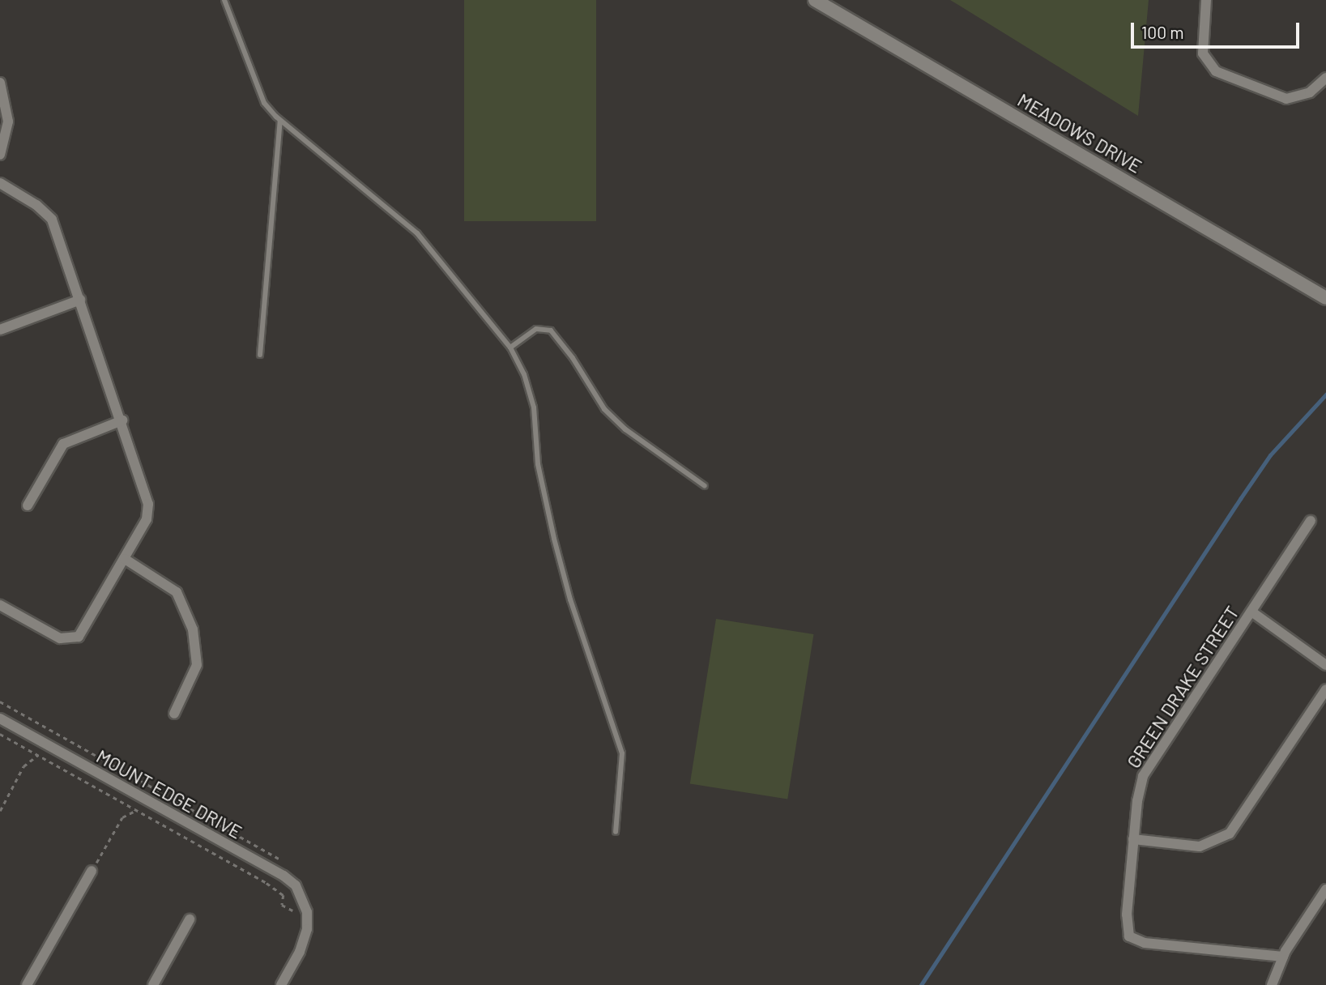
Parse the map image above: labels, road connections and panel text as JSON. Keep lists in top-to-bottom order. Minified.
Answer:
{"streets":{"street":["MEADOWS DRIVE","GREEN DRAKE STREET","MOUNT EDGE DRIVE"]},"scale_bar":"100 m"}
